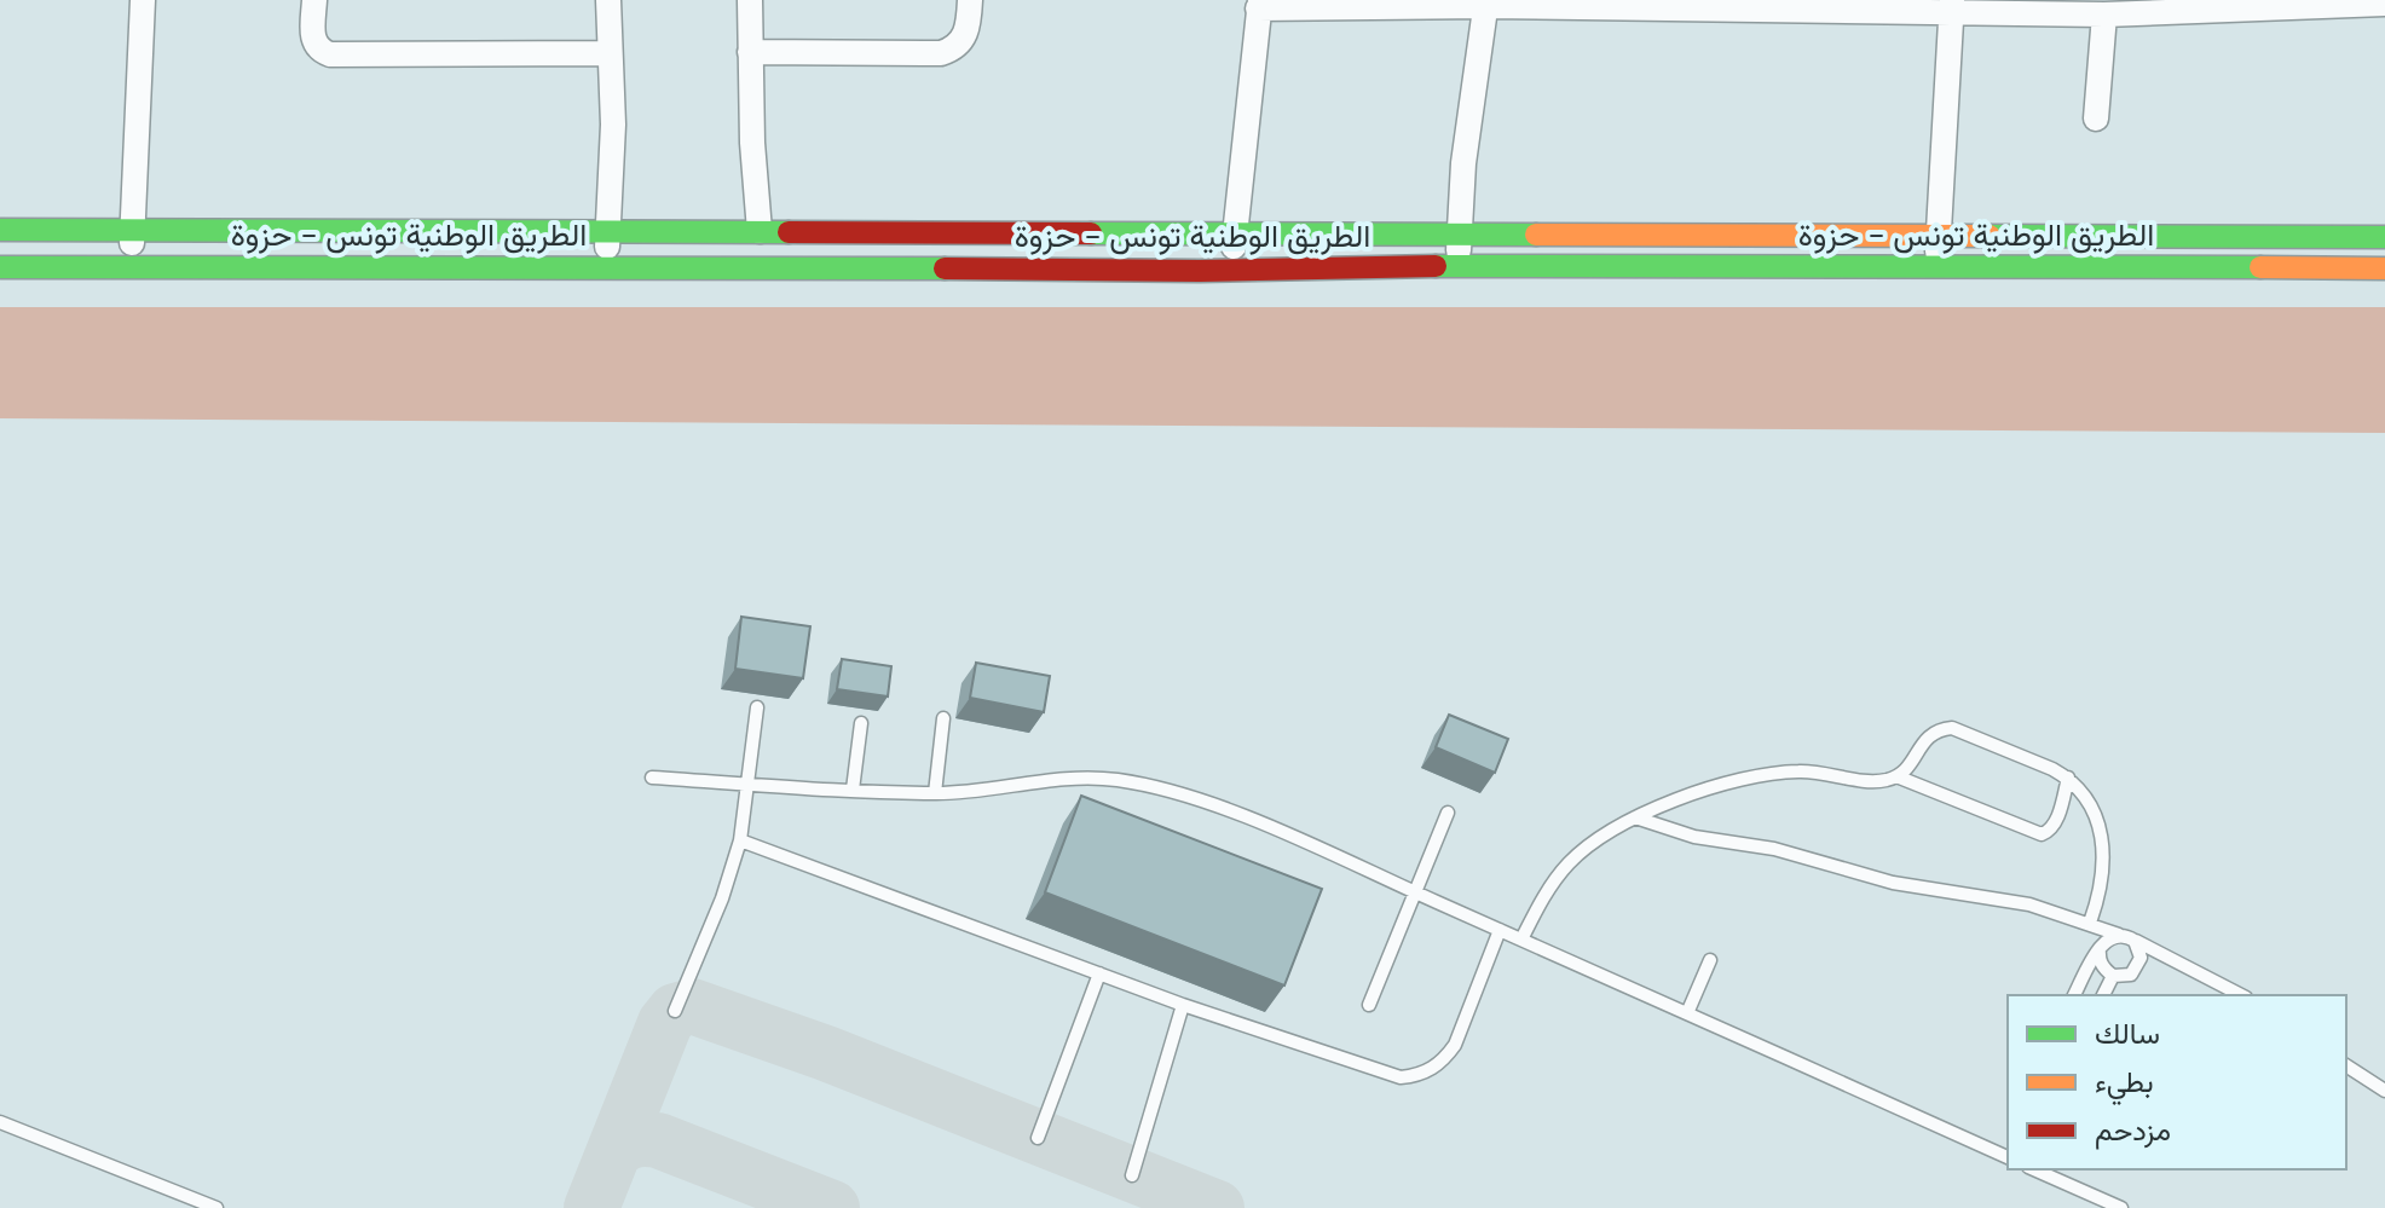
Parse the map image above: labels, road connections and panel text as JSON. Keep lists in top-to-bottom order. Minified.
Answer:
{"streets":{"main road":["الطريق الوطنية تونس - حزوة"]},"legend":["سالك","بطيء","مزدحم"]}
